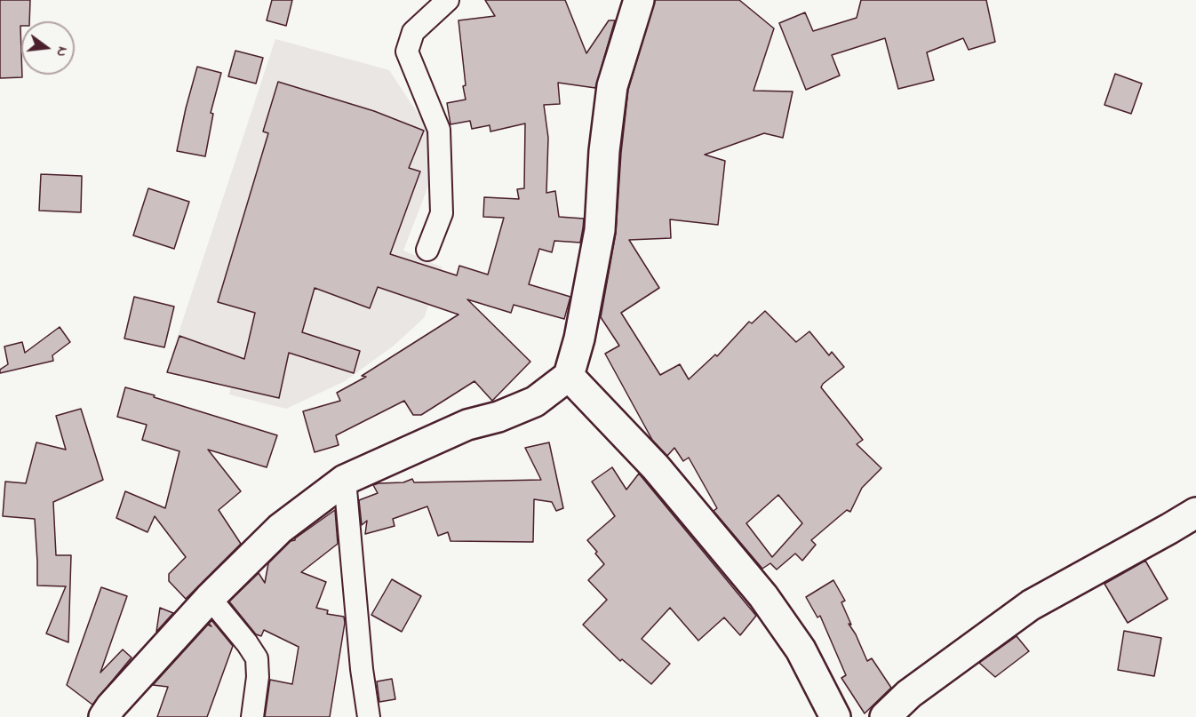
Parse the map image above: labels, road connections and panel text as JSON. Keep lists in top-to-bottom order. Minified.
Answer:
{"north":"right"}
